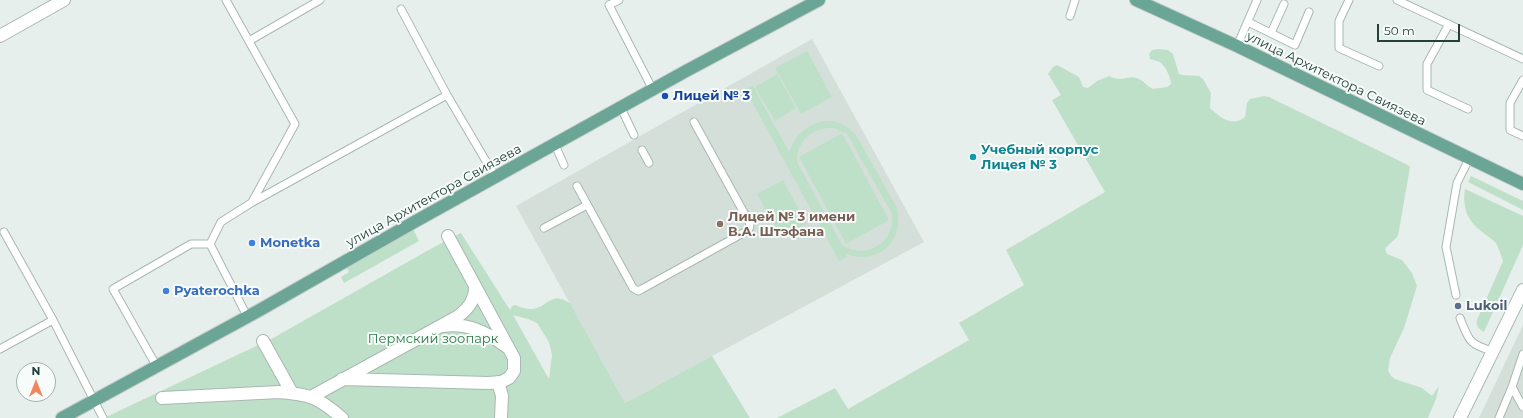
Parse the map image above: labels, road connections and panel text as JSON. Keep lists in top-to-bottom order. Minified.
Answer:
{"streets":{"main road":["улица Архитектора Свиязева"]},"parks":["Пермский зоопарк"],"places":["Лицей № 3","Учебный корпус Лицея № 3","Лицей № 3 имени В.А. Штэфана","Monetka","Pyaterochka","Lukoil"],"scale_bar":"50 m","north":"top"}
